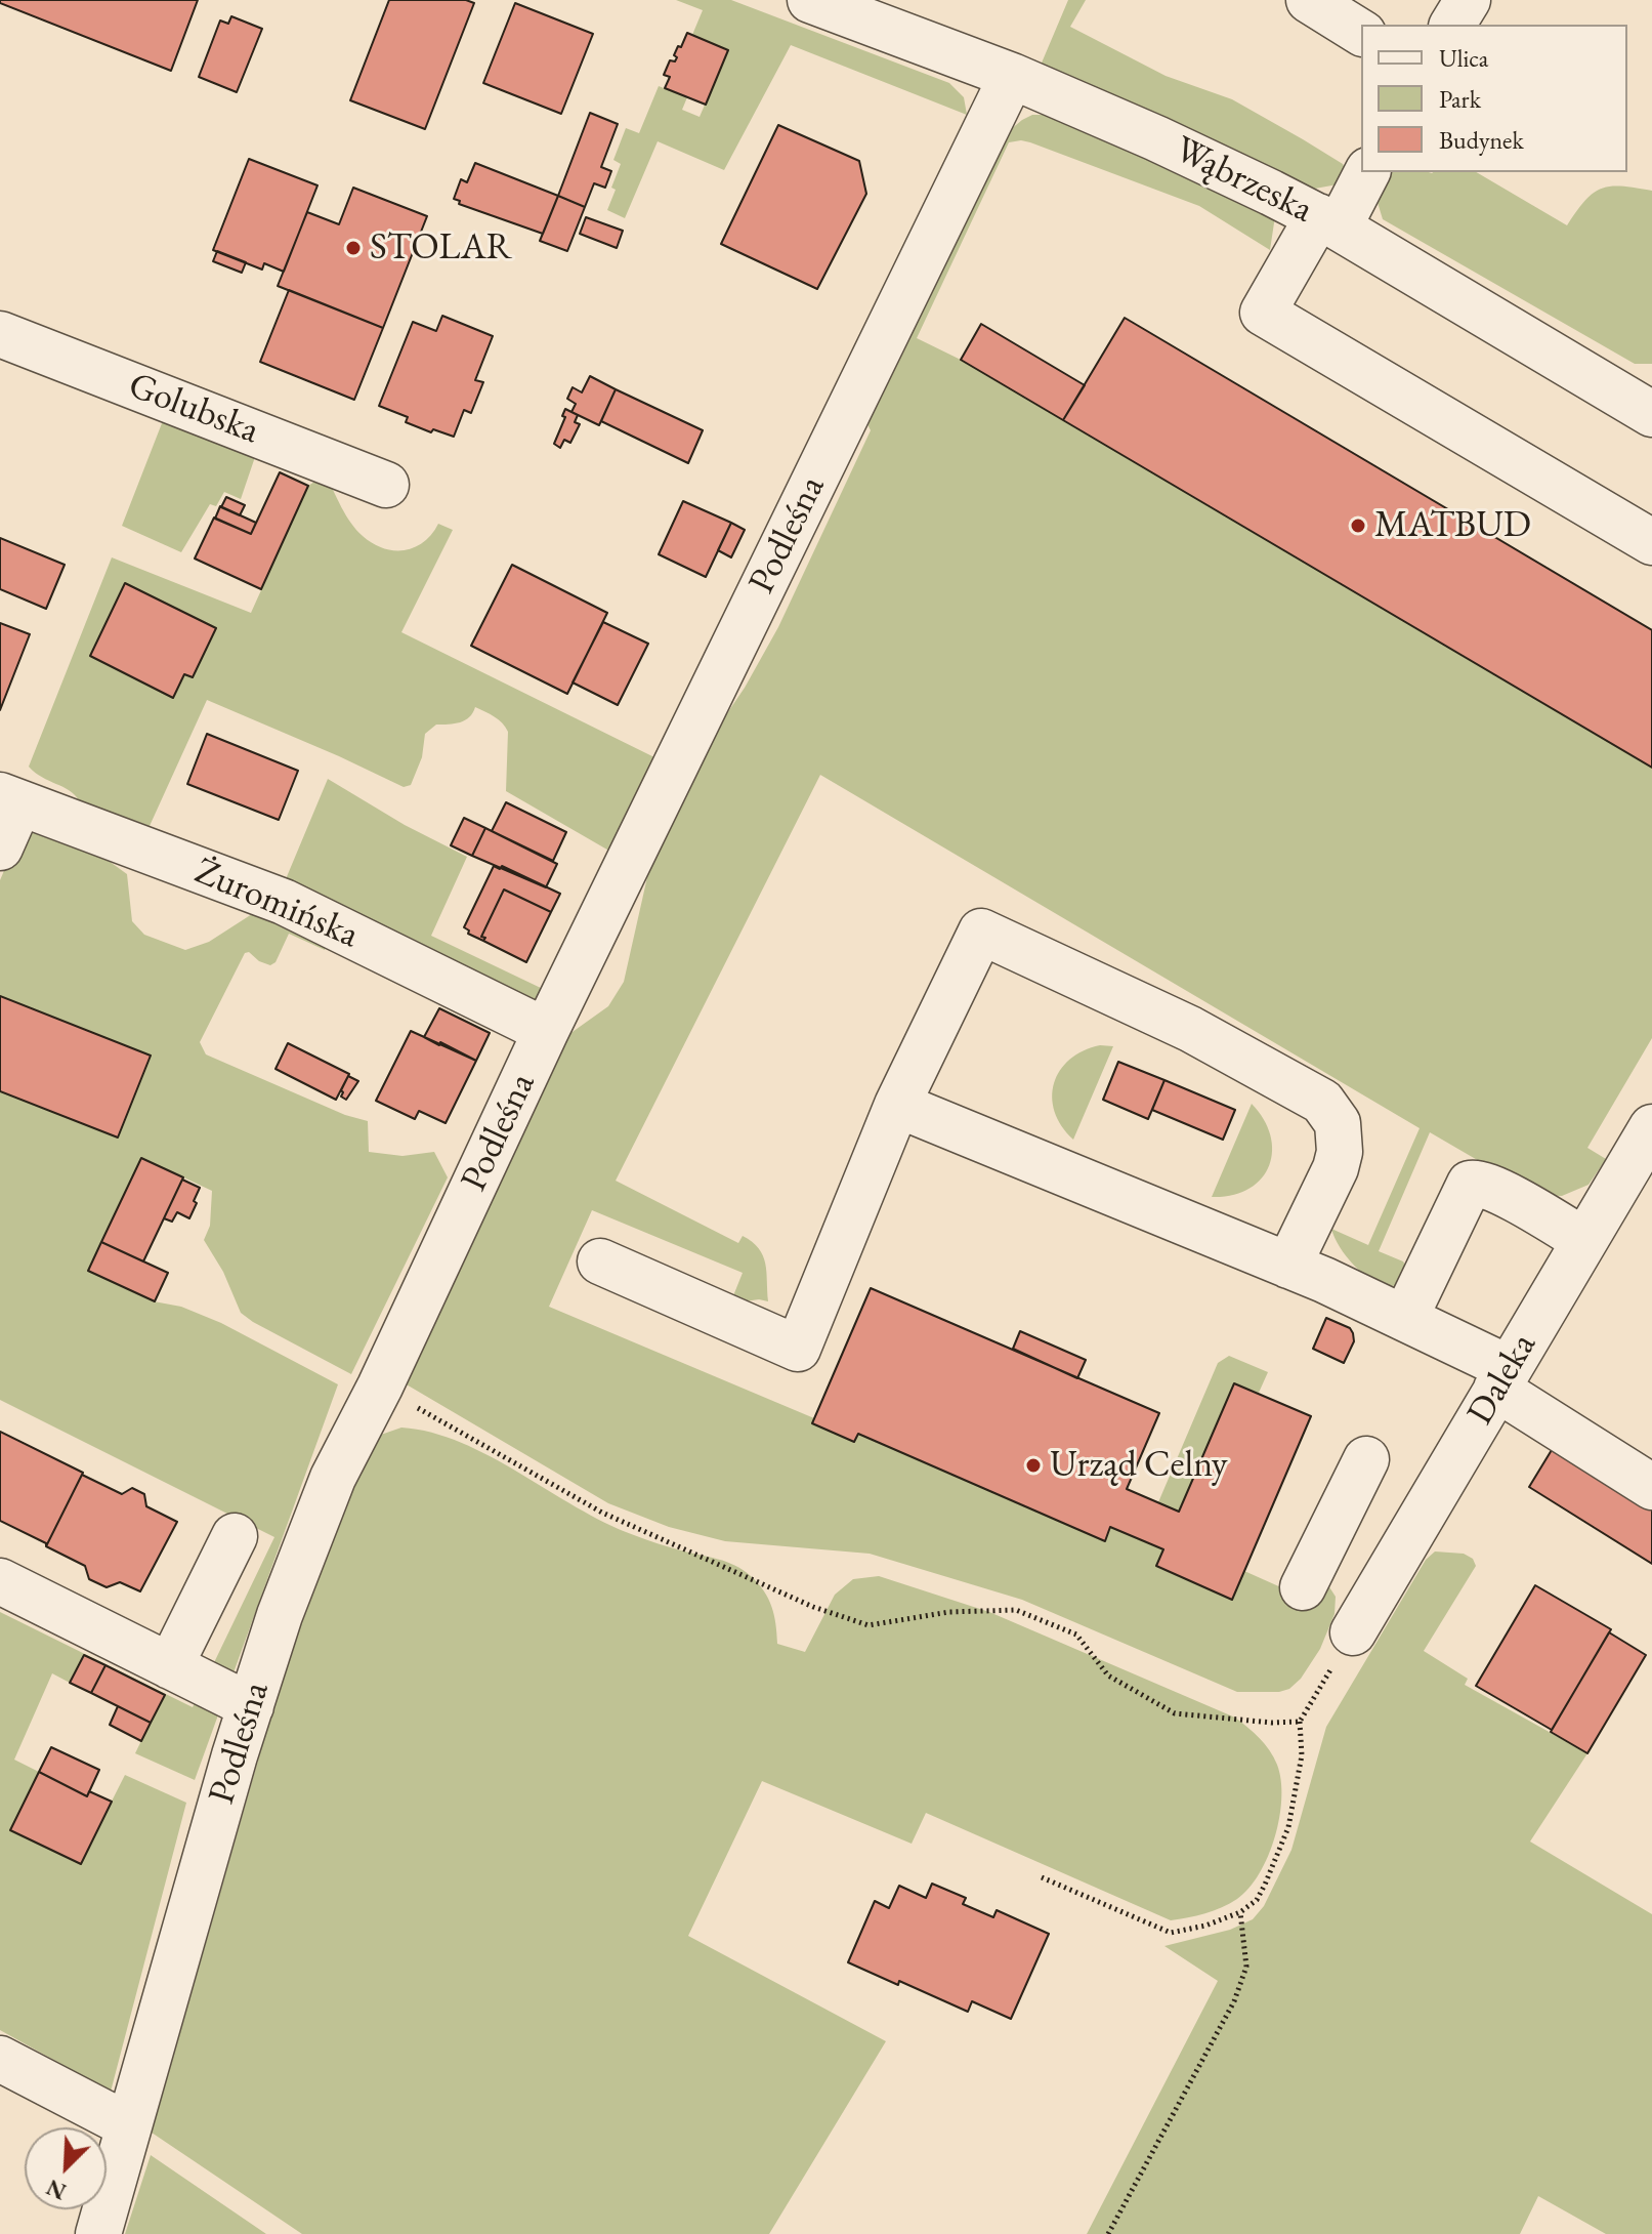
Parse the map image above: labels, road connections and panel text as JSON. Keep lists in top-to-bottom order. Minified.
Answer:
{"streets":{"street":["Wąbrzeska","Golubska","Podleśna","Żuromińska","Daleka"]},"crossings":[["Wąbrzeska","Podleśna"],["Podleśna","Żuromińska"]],"places":["STOLAR","MATBUD","Urząd Celny"],"legend":["Ulica","Park","Budynek"],"north":"bottom left"}
